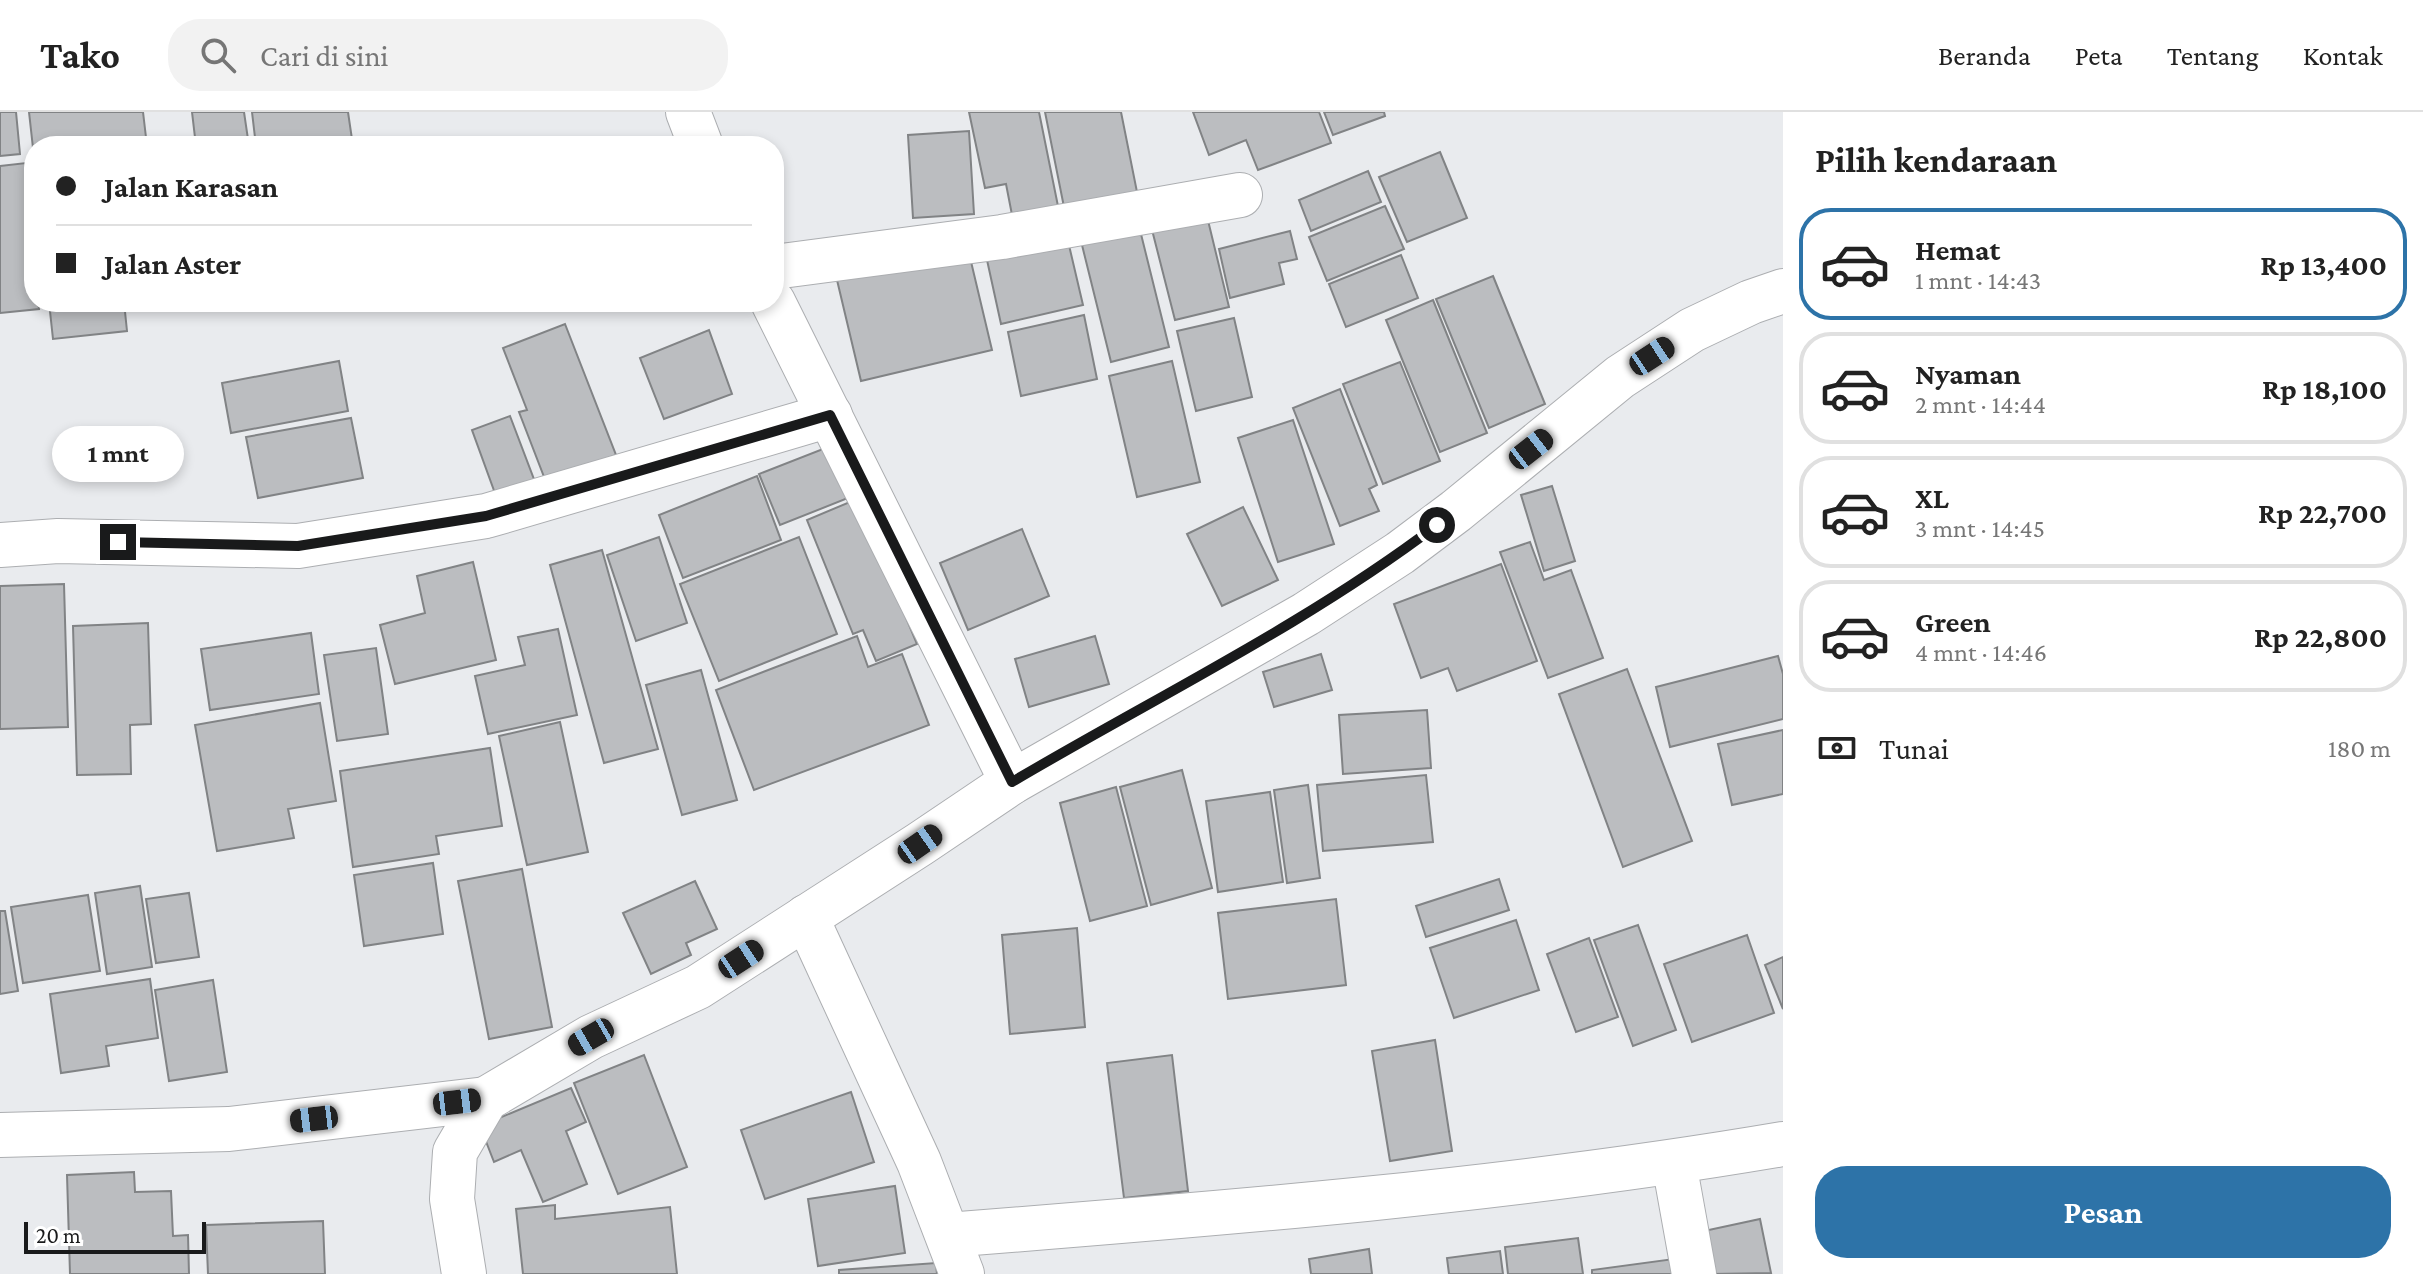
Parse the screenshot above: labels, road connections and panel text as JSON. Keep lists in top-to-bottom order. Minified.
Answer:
{"scale_bar":"20 m","page":{"header":"Tako","search":"Cari di sini","nav":["Beranda","Peta","Tentang","Kontak"],"heading":"Pilih kendaraan","banner":["Jalan Karasan","Jalan Aster"],"list":[{"name":"Hemat","note":"1 mnt · 14:43","value":"Rp 13,400"},{"name":"Nyaman","note":"2 mnt · 14:44","value":"Rp 18,100"},{"name":"XL","note":"3 mnt · 14:45","value":"Rp 22,700"},{"name":"Green","note":"4 mnt · 14:46","value":"Rp 22,800"}],"bubble":"1 mnt","pay":["Tunai","180 m"],"buttons":"Pesan","scale":"20 m"}}
